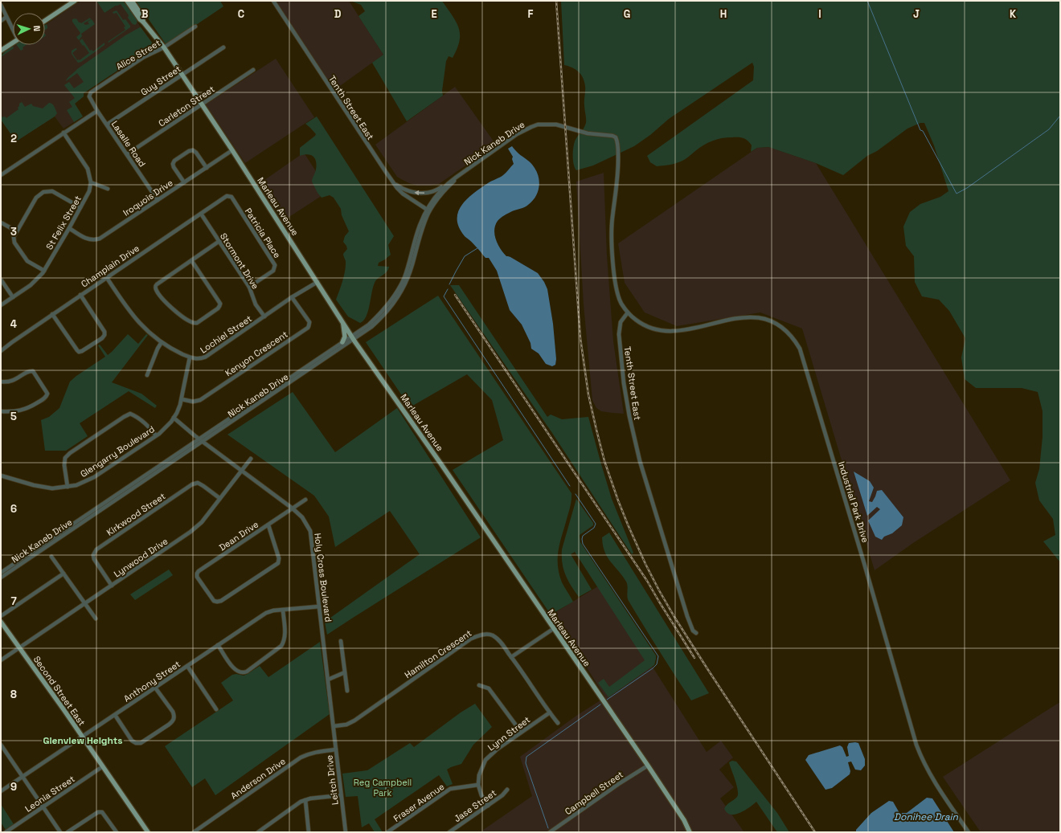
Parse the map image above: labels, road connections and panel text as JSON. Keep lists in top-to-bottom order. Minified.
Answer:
{"streets":{"main road":["Marleau Avenue","Second Street East"],"street":["Alice Street","Guy Street","Carleton Street","Tenth Street East","Nick Kaneb Drive","Lasalle Road","Iroquois Drive","St Felix Street","Patricia Place","Stormont Drive","Champlain Drive","Lochiel Street","Kenyon Crescent","Glengarry Boulevard","Industrial Park Drive","Kirkwood Street","Dean Drive","Lynwood Drive","Holy Cross Boulevard","Hamilton Crescent","Anthony Street","Lynn Street","Anderson Drive","Leitch Drive","Campbell Street","Leonia Street","Fraser Avenue","Jase Street"]},"crossings":[["Alice Street","Lasalle Road"],["Alice Street","Marleau Avenue"],["Guy Street","Lasalle Road"],["Guy Street","Marleau Avenue"],["Carleton Street","Lasalle Road"],["Carleton Street","Marleau Avenue"],["Tenth Street East","Nick Kaneb Drive"],["Tenth Street East","Industrial Park Drive"],["Nick Kaneb Drive","Marleau Avenue"],["Nick Kaneb Drive","Industrial Park Drive"],["Nick Kaneb Drive","Holy Cross Boulevard"],["Lasalle Road","Iroquois Drive"],["Iroquois Drive","Marleau Avenue"],["Iroquois Drive","St Felix Street"],["Marleau Avenue","Lochiel Street"],["Marleau Avenue","Campbell Street"],["Patricia Place","Stormont Drive"],["Patricia Place","Champlain Drive"],["Stormont Drive","Champlain Drive"],["Stormont Drive","Lochiel Street"],["Champlain Drive","Lochiel Street"],["Lochiel Street","Kenyon Crescent"],["Lochiel Street","Glengarry Boulevard"],["Kenyon Crescent","Glengarry Boulevard"],["Glengarry Boulevard","Holy Cross Boulevard"],["Kirkwood Street","Lynwood Drive"],["Dean Drive","Holy Cross Boulevard"],["Lynwood Drive","Holy Cross Boulevard"],["Lynwood Drive","Second Street East"],["Holy Cross Boulevard","Hamilton Crescent"],["Holy Cross Boulevard","Anthony Street"],["Holy Cross Boulevard","Leitch Drive"],["Hamilton Crescent","Lynn Street"],["Hamilton Crescent","Leitch Drive"],["Anthony Street","Second Street East"],["Second Street East","Leonia Street"],["Lynn Street","Fraser Avenue"],["Anderson Drive","Leitch Drive"]],"districts":["Glenview Heights"],"water":["Donihee Drain"],"parks":["Reg Campbell Park"],"north":"right","grid":{"columns":["B","C","D","E","F","G","H","I","J","K"],"rows":["2","3","4","5","6","7","8","9"]}}
